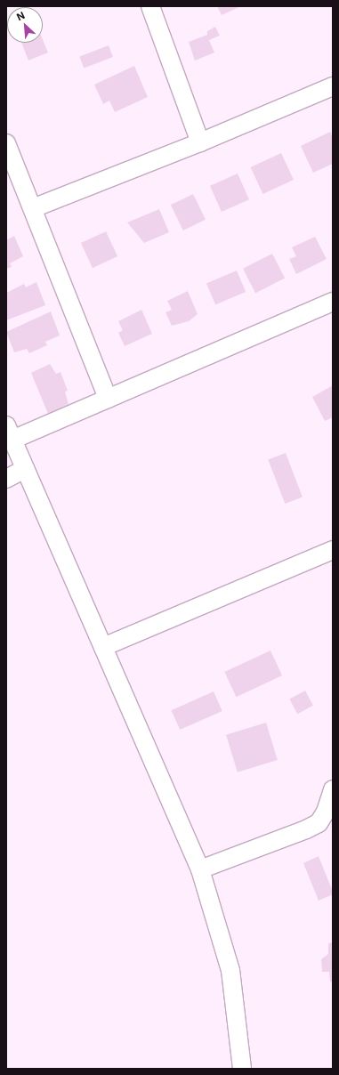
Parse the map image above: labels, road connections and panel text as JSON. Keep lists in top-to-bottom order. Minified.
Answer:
{"north":"top left"}
